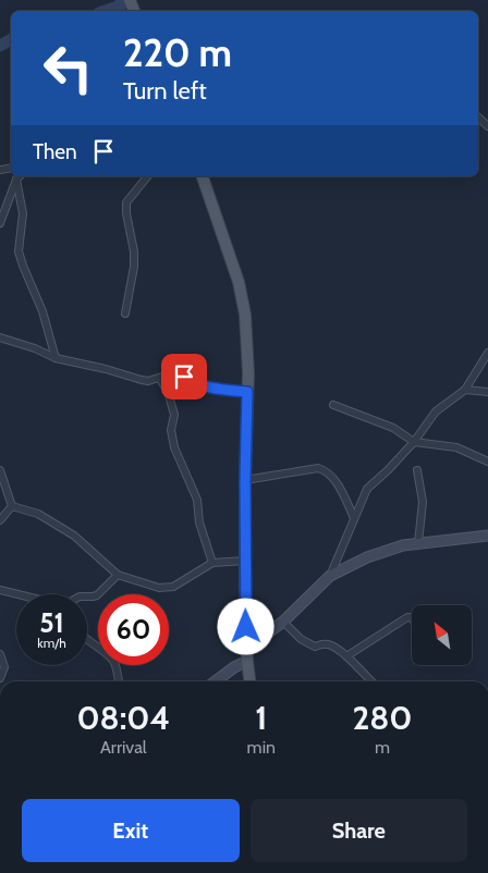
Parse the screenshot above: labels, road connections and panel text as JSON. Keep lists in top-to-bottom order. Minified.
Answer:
{"north":"top left","page":{"turn":["220 m","Turn left"],"then":"Then","speed":"51 km/h","limit":"60","eta":["08:04","Arrival","1","min","280","m"],"buttons":["Exit","Share"]}}
